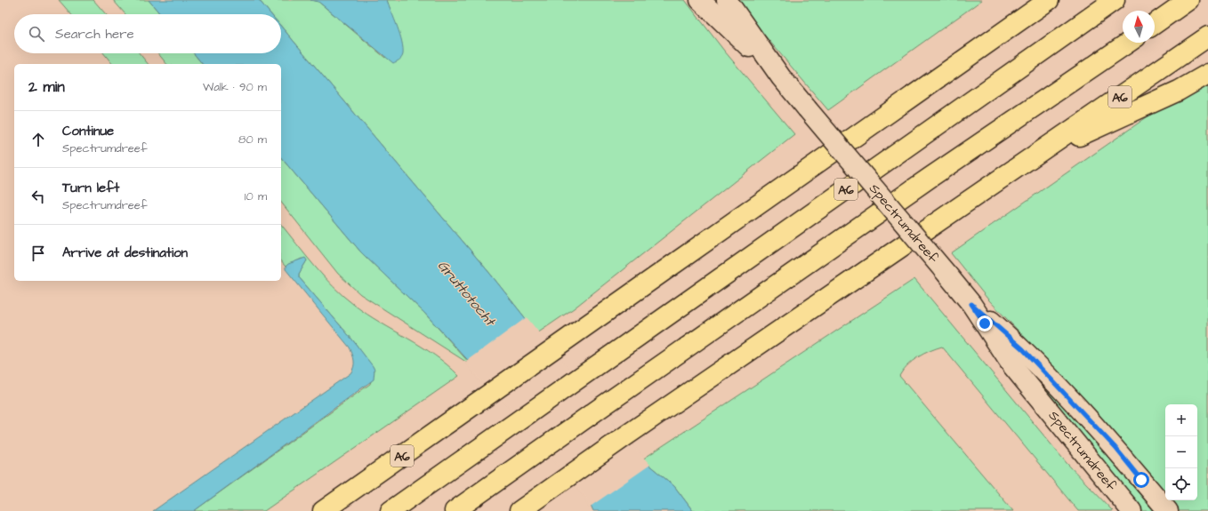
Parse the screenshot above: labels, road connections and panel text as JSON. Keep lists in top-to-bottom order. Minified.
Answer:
{"streets":{"highway":["A6"],"main road":["Spectrumdreef"]},"water":["Gruttotocht"],"north":"top","page":{"search":"Search here","heading":["2 min","Walk · 90 m"],"list":[["Continue","Spectrumdreef","80 m"],["Turn left","Spectrumdreef","10 m"],"Arrive at destination"],"map_buttons":["+","−"]}}
